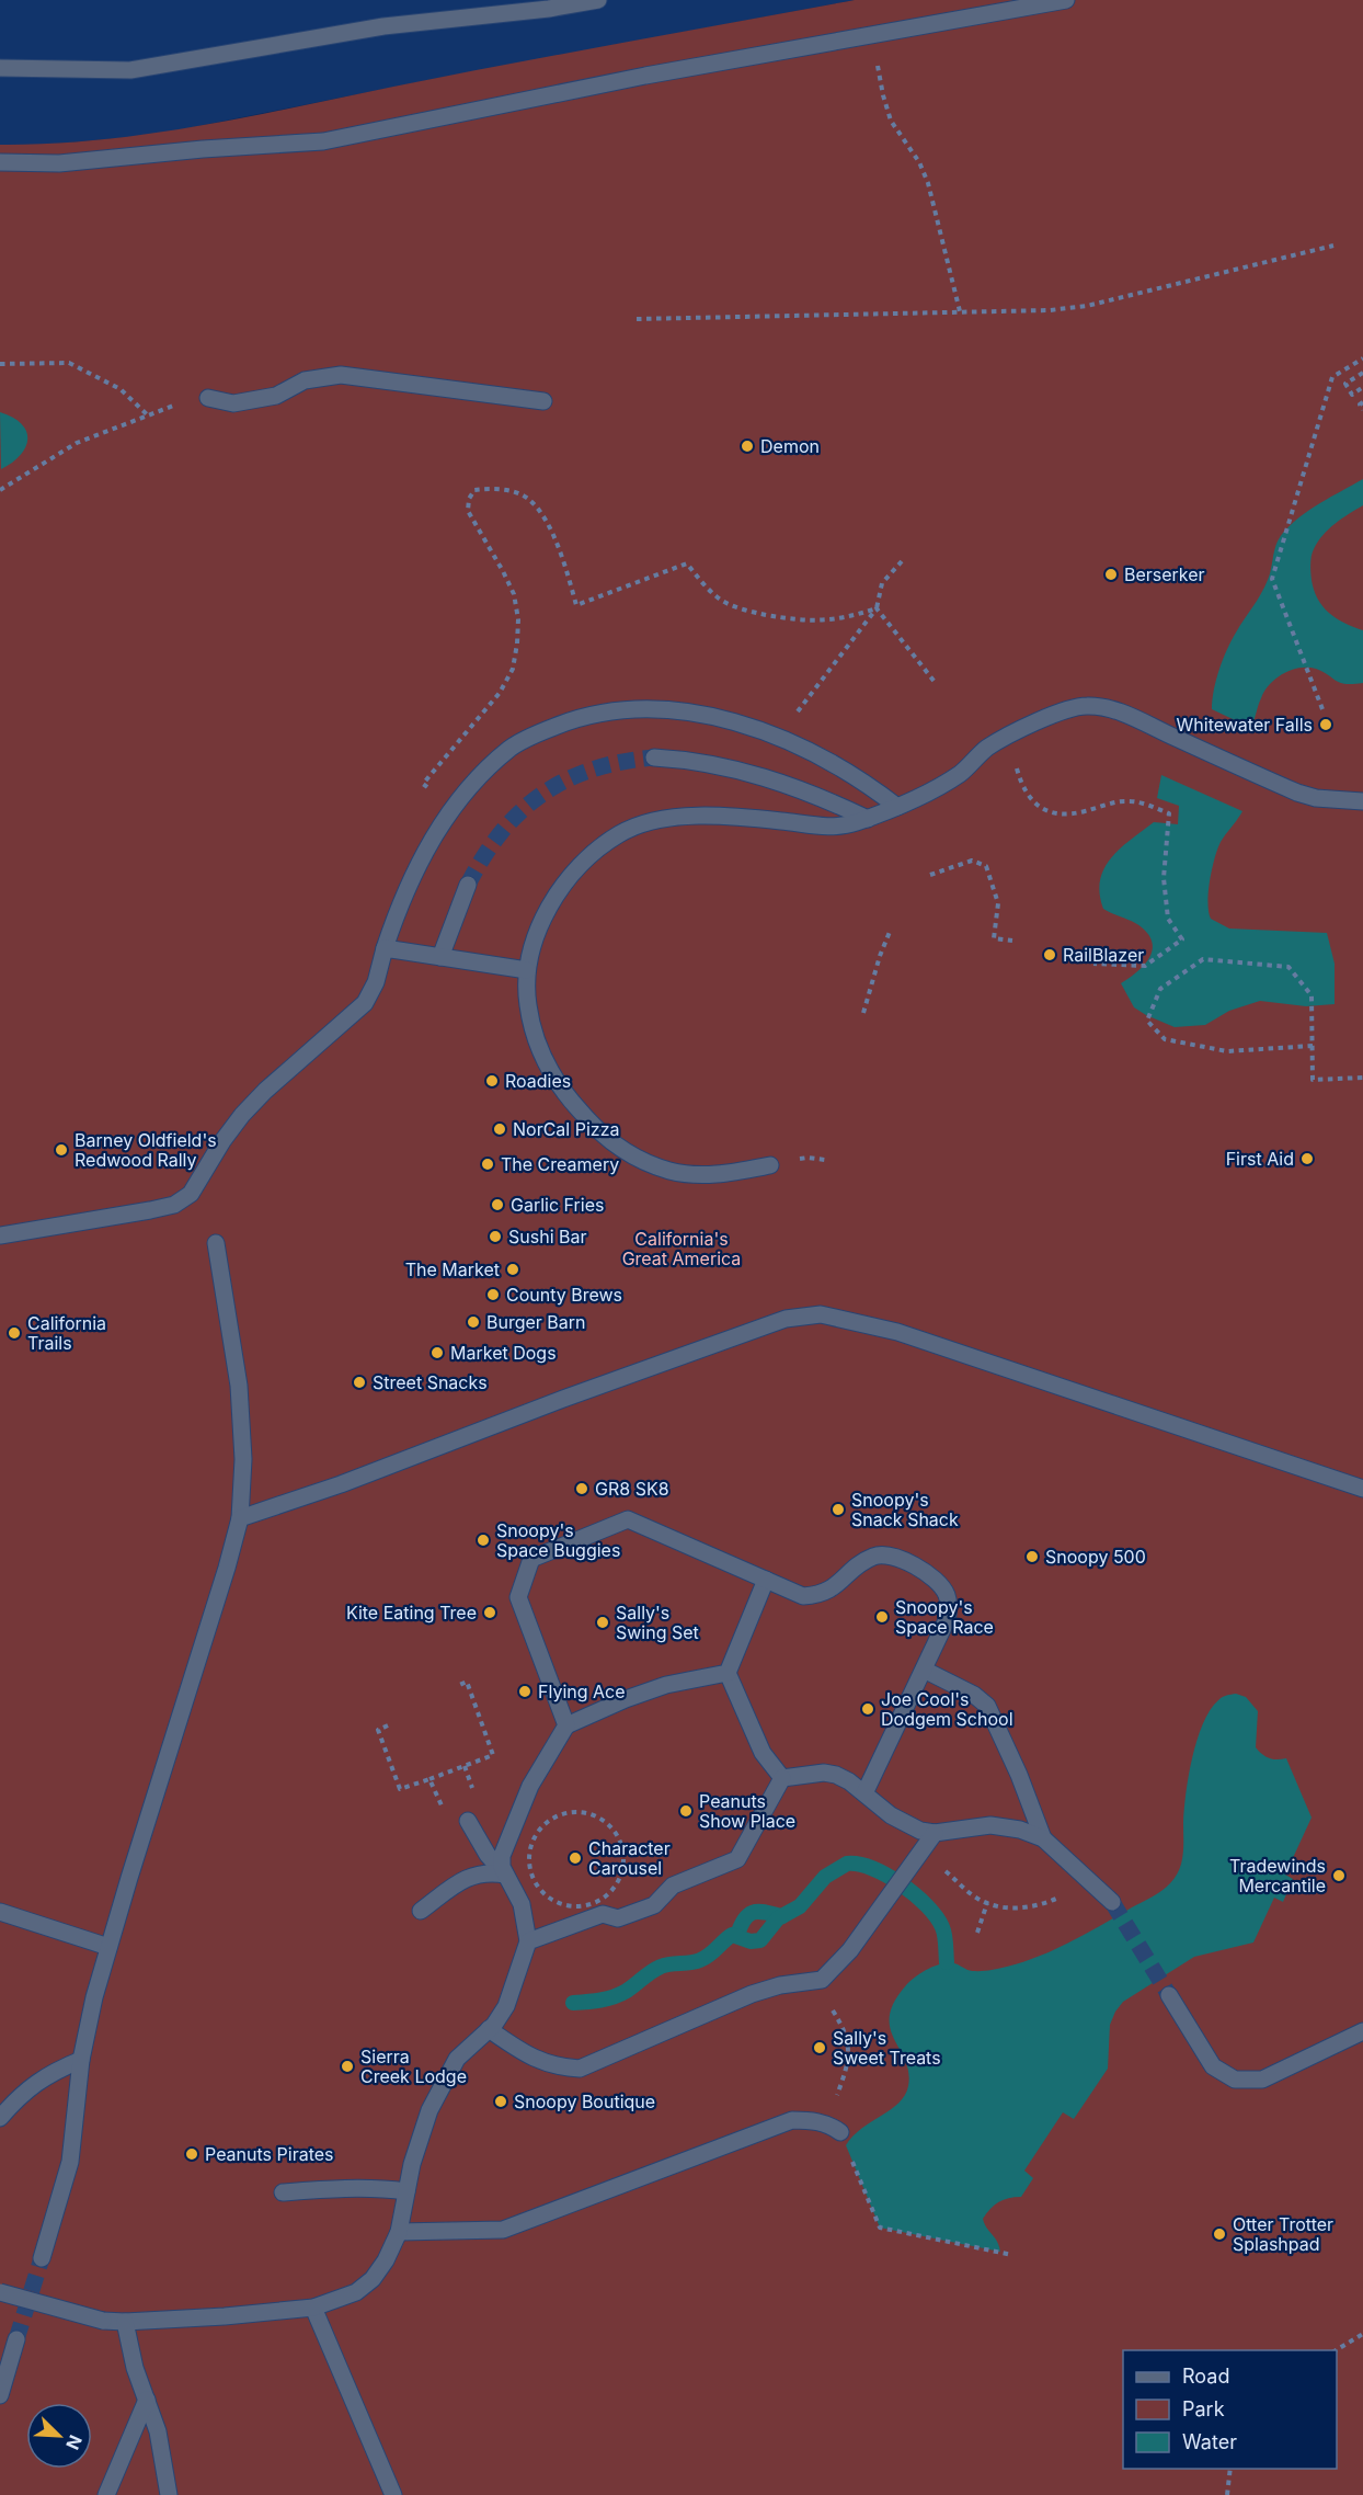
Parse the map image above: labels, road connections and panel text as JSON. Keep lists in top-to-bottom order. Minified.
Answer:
{"parks":["California's Great America"],"places":["Demon","Berserker","Whitewater Falls","RailBlazer","Roadies","NorCal Pizza","Barney Oldfield's Redwood Rally","First Aid","The Creamery","Garlic Fries","Sushi Bar","The Market","County Brews","Burger Barn","California Trails","Market Dogs","Street Snacks","GR8 SK8","Snoopy's Snack Shack","Snoopy's Space Buggies","Snoopy 500","Kite Eating Tree","Snoopy's Space Race","Sally's Swing Set","Flying Ace","Joe Cool's Dodgem School","Peanuts Show Place","Character Carousel","Tradewinds Mercantile","Sally's Sweet Treats","Sierra Creek Lodge","Snoopy Boutique","Peanuts Pirates","Otter Trotter Splashpad"],"legend":["Road","Park","Water"],"north":"bottom right"}
